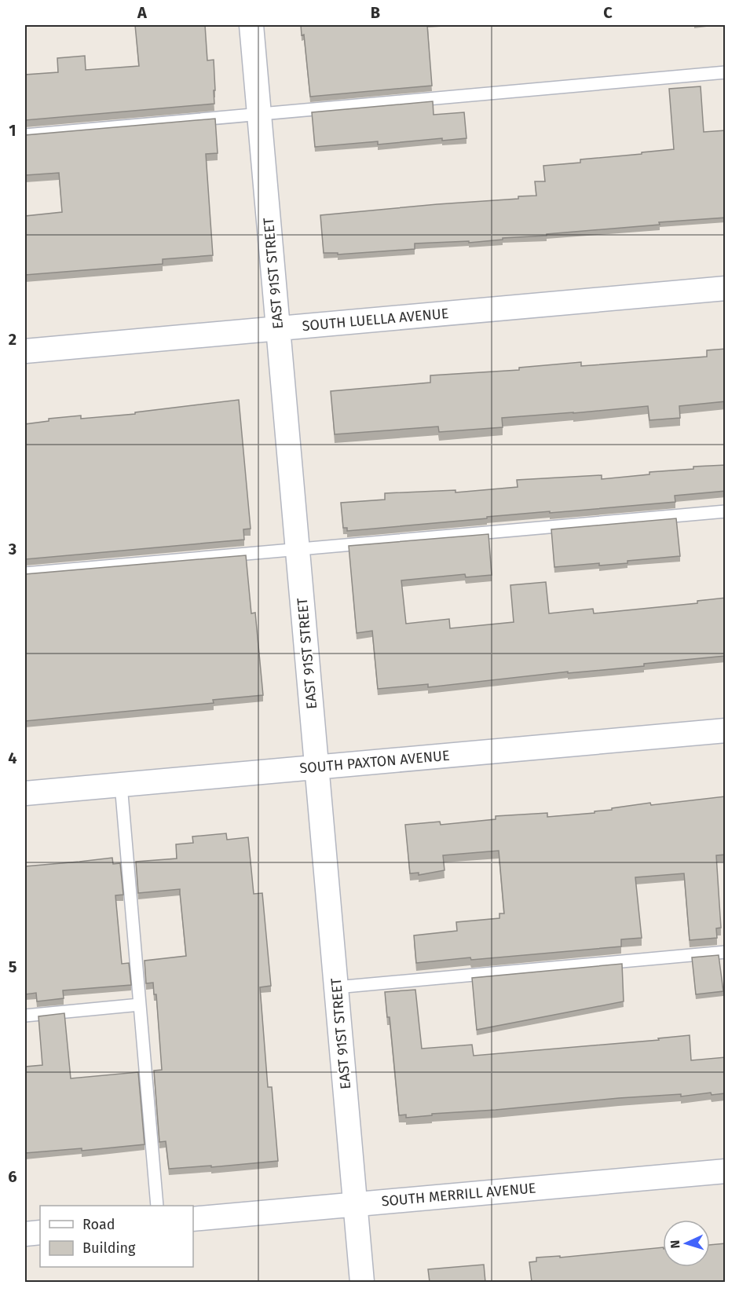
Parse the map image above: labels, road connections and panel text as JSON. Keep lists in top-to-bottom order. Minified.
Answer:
{"streets":{"street":["EAST 91ST STREET","SOUTH LUELLA AVENUE","SOUTH PAXTON AVENUE","SOUTH MERRILL AVENUE"]},"crossings":[["EAST 91ST STREET","SOUTH LUELLA AVENUE"],["EAST 91ST STREET","SOUTH PAXTON AVENUE"],["EAST 91ST STREET","SOUTH MERRILL AVENUE"]],"legend":["Road","Building"],"north":"left","grid":{"columns":["A","B","C"],"rows":["1","2","3","4","5","6"]}}
